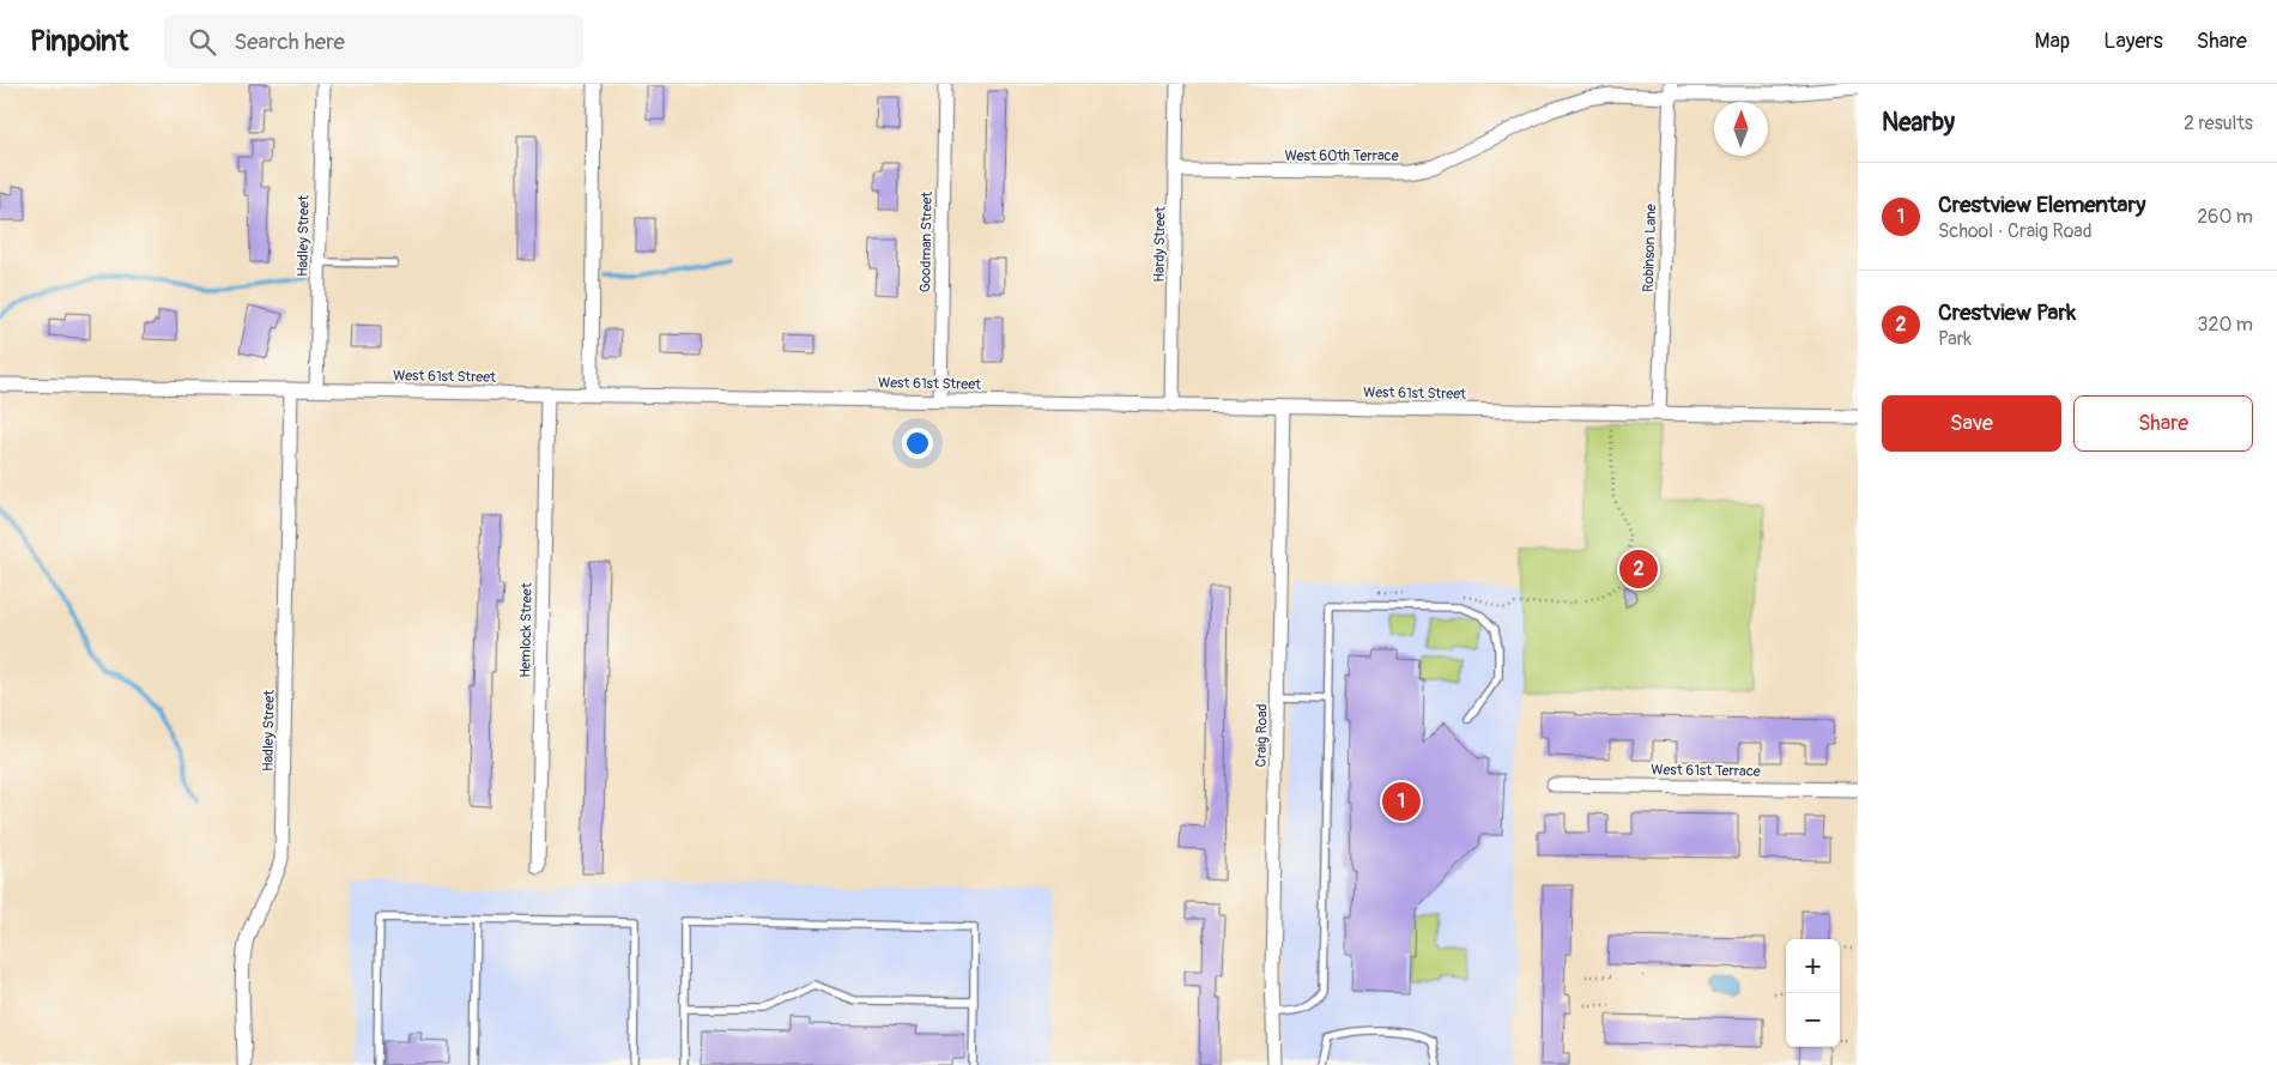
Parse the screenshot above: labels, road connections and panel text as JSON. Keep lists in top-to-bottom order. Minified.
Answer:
{"streets":{"street":["West 60th Terrace","Hadley Street","Goodman Street","Hardy Street","Robinson Lane","West 61st Street","Hemlock Street","Craig Road","West 61st Terrace"]},"crossings":[["West 60th Terrace","Hardy Street"],["West 60th Terrace","Robinson Lane"],["Hadley Street","West 61st Street"],["Goodman Street","West 61st Street"],["Hardy Street","West 61st Street"],["Robinson Lane","West 61st Street"],["West 61st Street","Hemlock Street"],["West 61st Street","Craig Road"]],"north":"top","page":{"header":"Pinpoint","search":"Search here","nav":["Map","Layers","Share"],"heading":["Nearby","2 results"],"list":[{"mark":"1","name":"Crestview Elementary","note":"School · Craig Road","value":"260 m"},{"mark":"2","name":"Crestview Park","note":"Park","value":"320 m"}],"buttons":["Save","Share"],"pins":["2","1"],"map_buttons":["+","−"]}}
